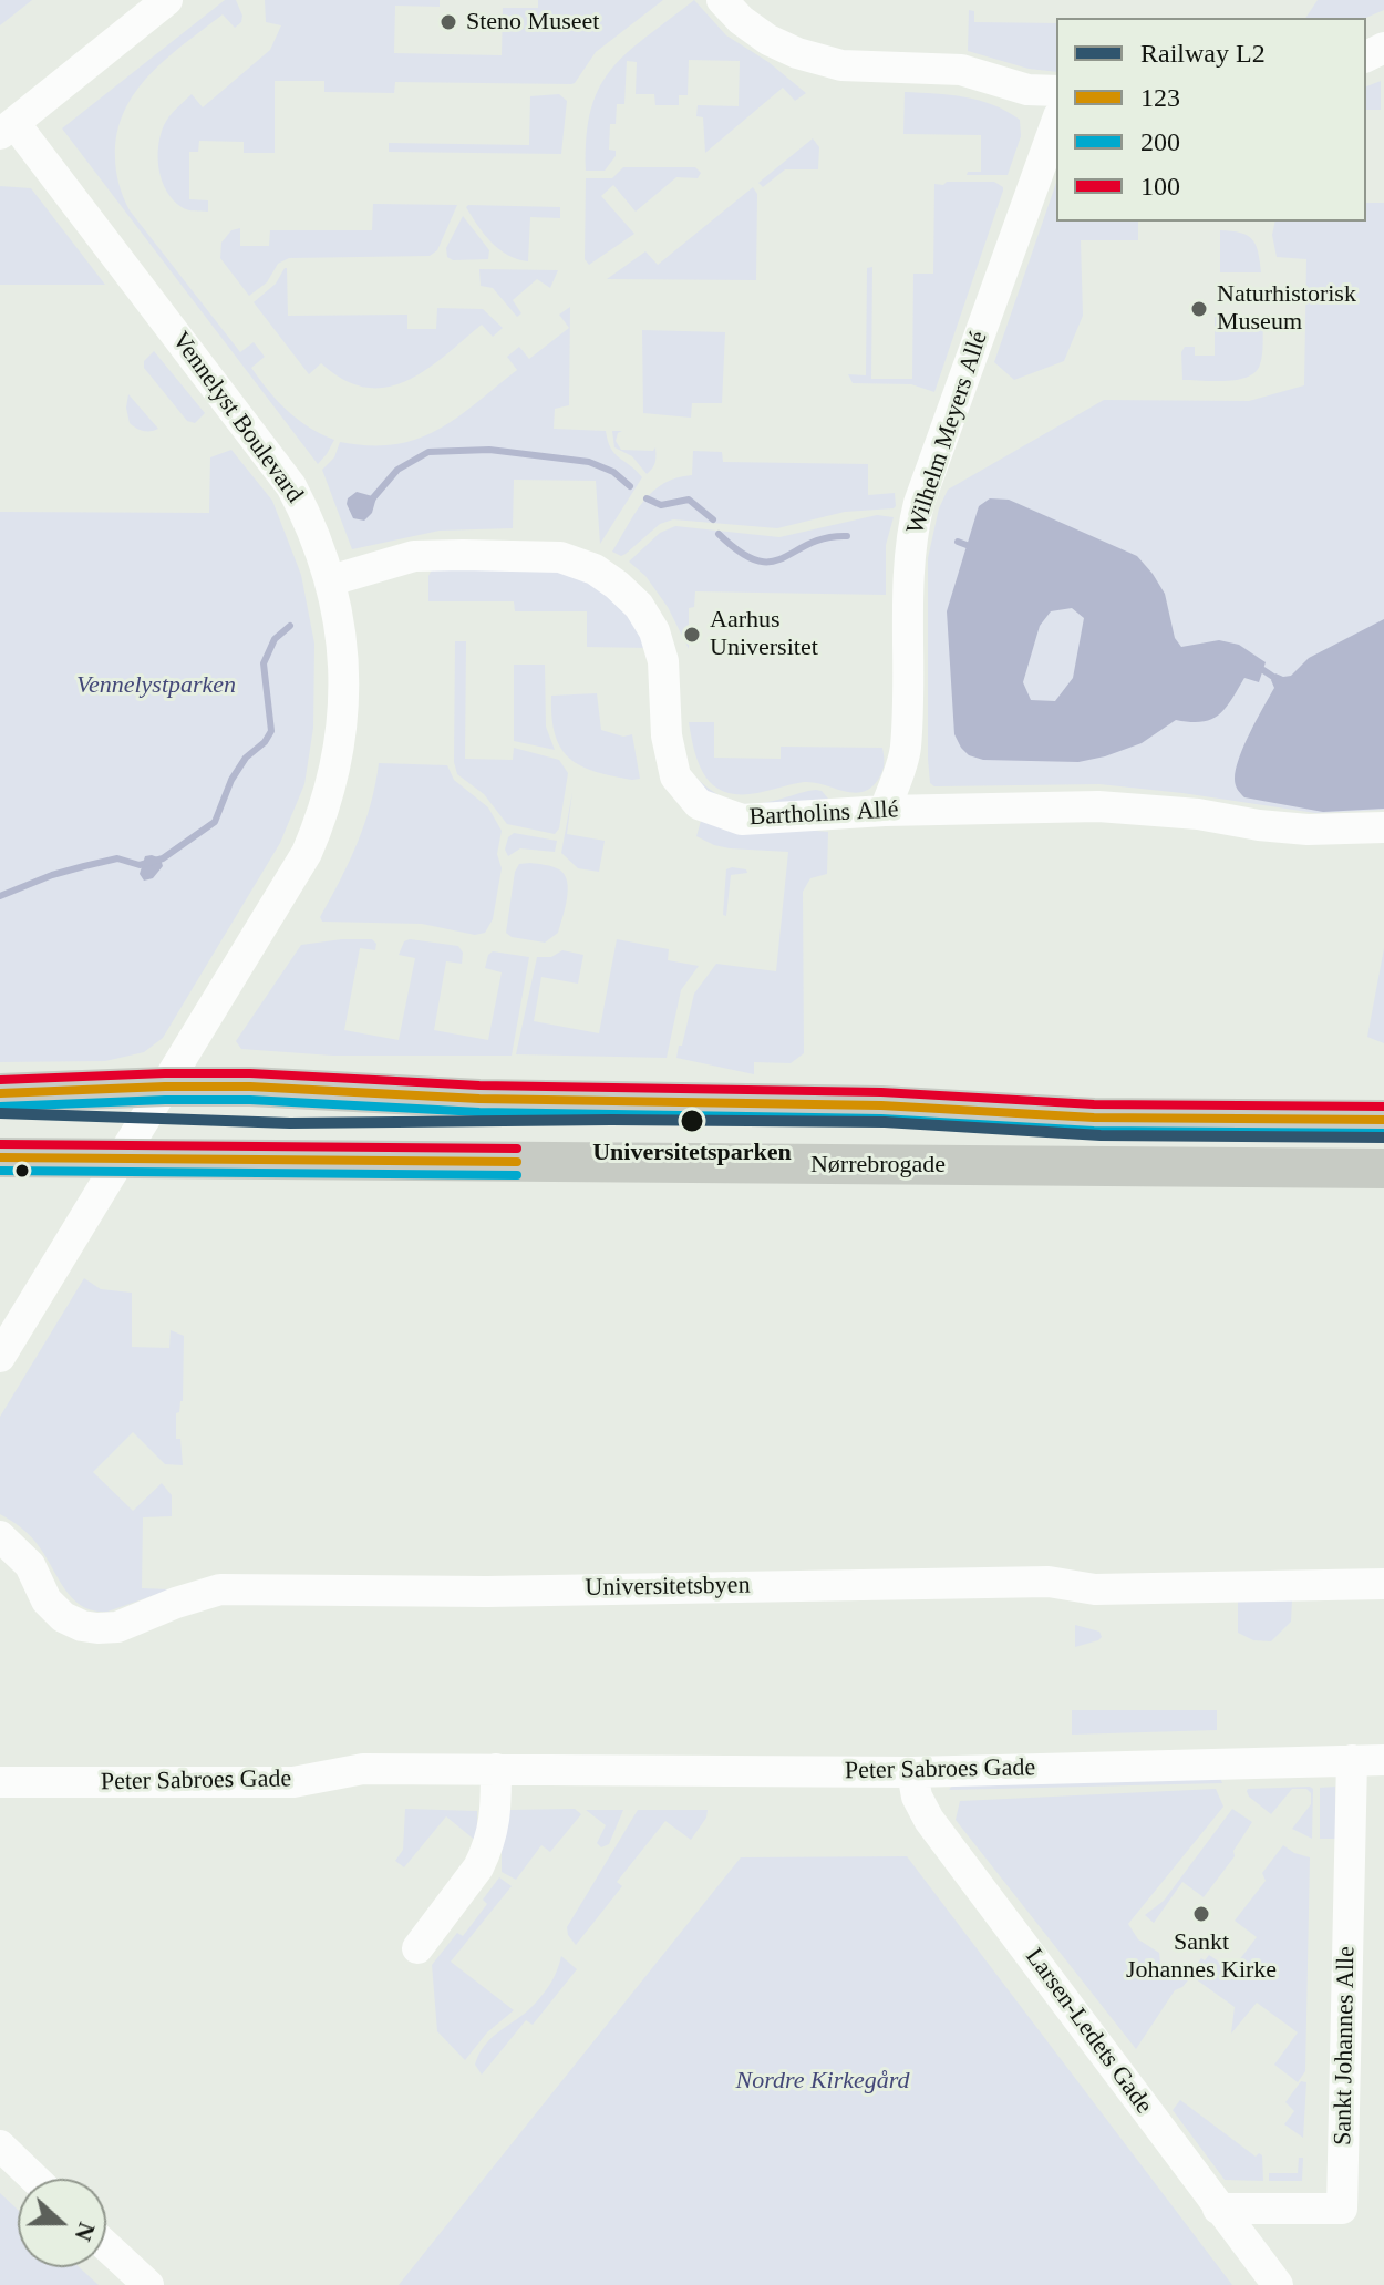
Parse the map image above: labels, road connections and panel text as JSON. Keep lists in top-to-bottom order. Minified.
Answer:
{"streets":{"main road":["Nørrebrogade"],"street":["Vennelyst Boulevard","Wilhelm Meyers Allé","Bartholins Allé","Universitetsbyen","Peter Sabroes Gade","Larsen-Ledets Gade","Sankt Johannes Alle"]},"crossings":[["Vennelyst Boulevard","Bartholins Allé"],["Vennelyst Boulevard","Nørrebrogade"],["Wilhelm Meyers Allé","Bartholins Allé"],["Peter Sabroes Gade","Larsen-Ledets Gade"],["Peter Sabroes Gade","Sankt Johannes Alle"],["Larsen-Ledets Gade","Sankt Johannes Alle"]],"parks":["Vennelystparken","Nordre Kirkegård"],"places":["Steno Museet","Naturhistorisk Museum","Aarhus Universitet","Universitetsparken","Sankt Johannes Kirke"],"lines":["transit line 100","transit line 123","transit line 200","rail line L2"],"legend":["Railway L2","123","200","100"],"north":"right"}
